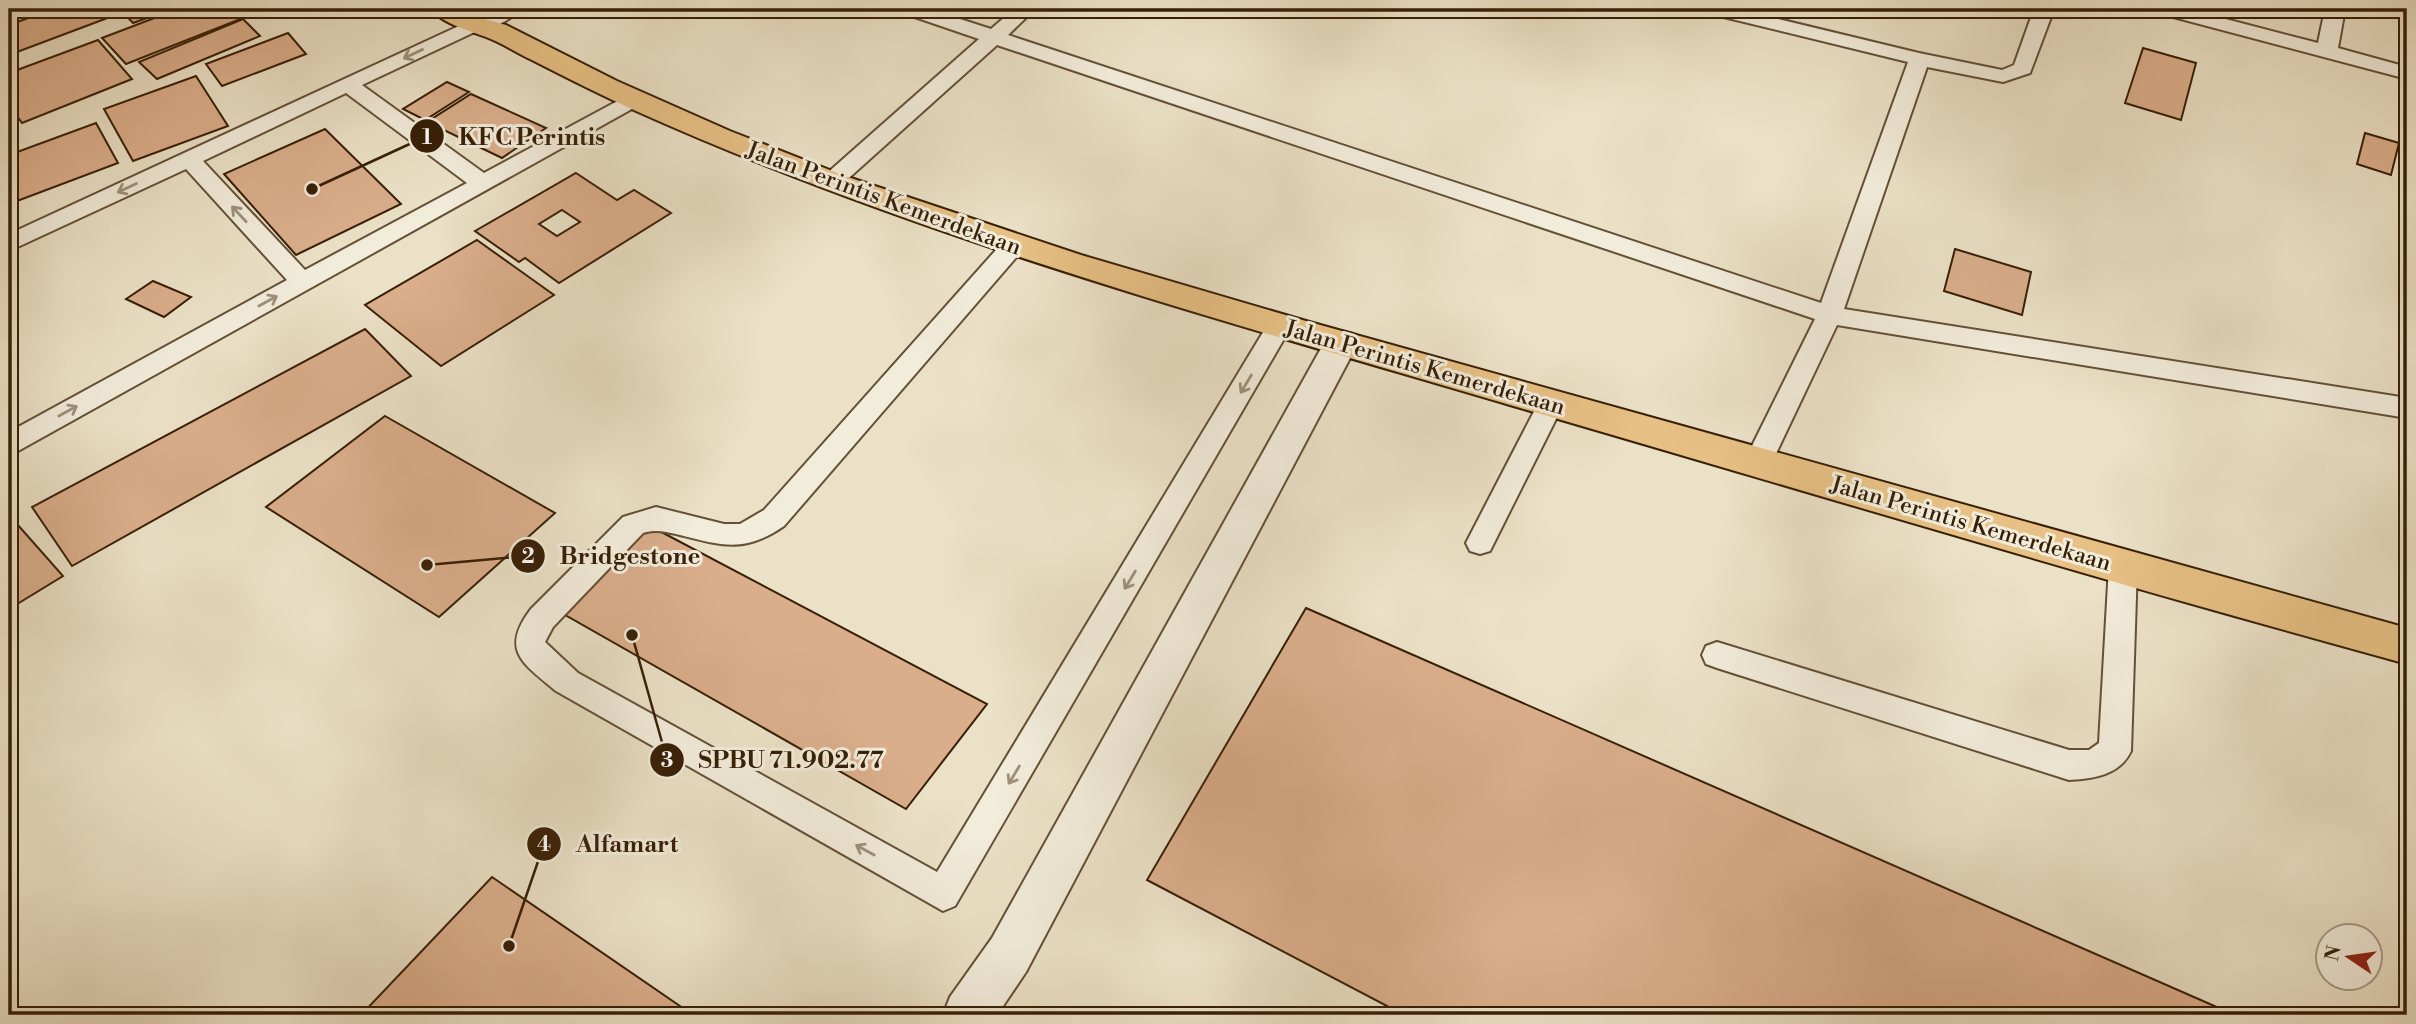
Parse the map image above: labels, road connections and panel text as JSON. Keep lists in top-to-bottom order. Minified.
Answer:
{"streets":{"highway":["Jalan Perintis Kemerdekaan"]},"places":["KFC Perintis","Bridgestone","SPBU 71.902.77","Alfamart"],"north":"left"}
